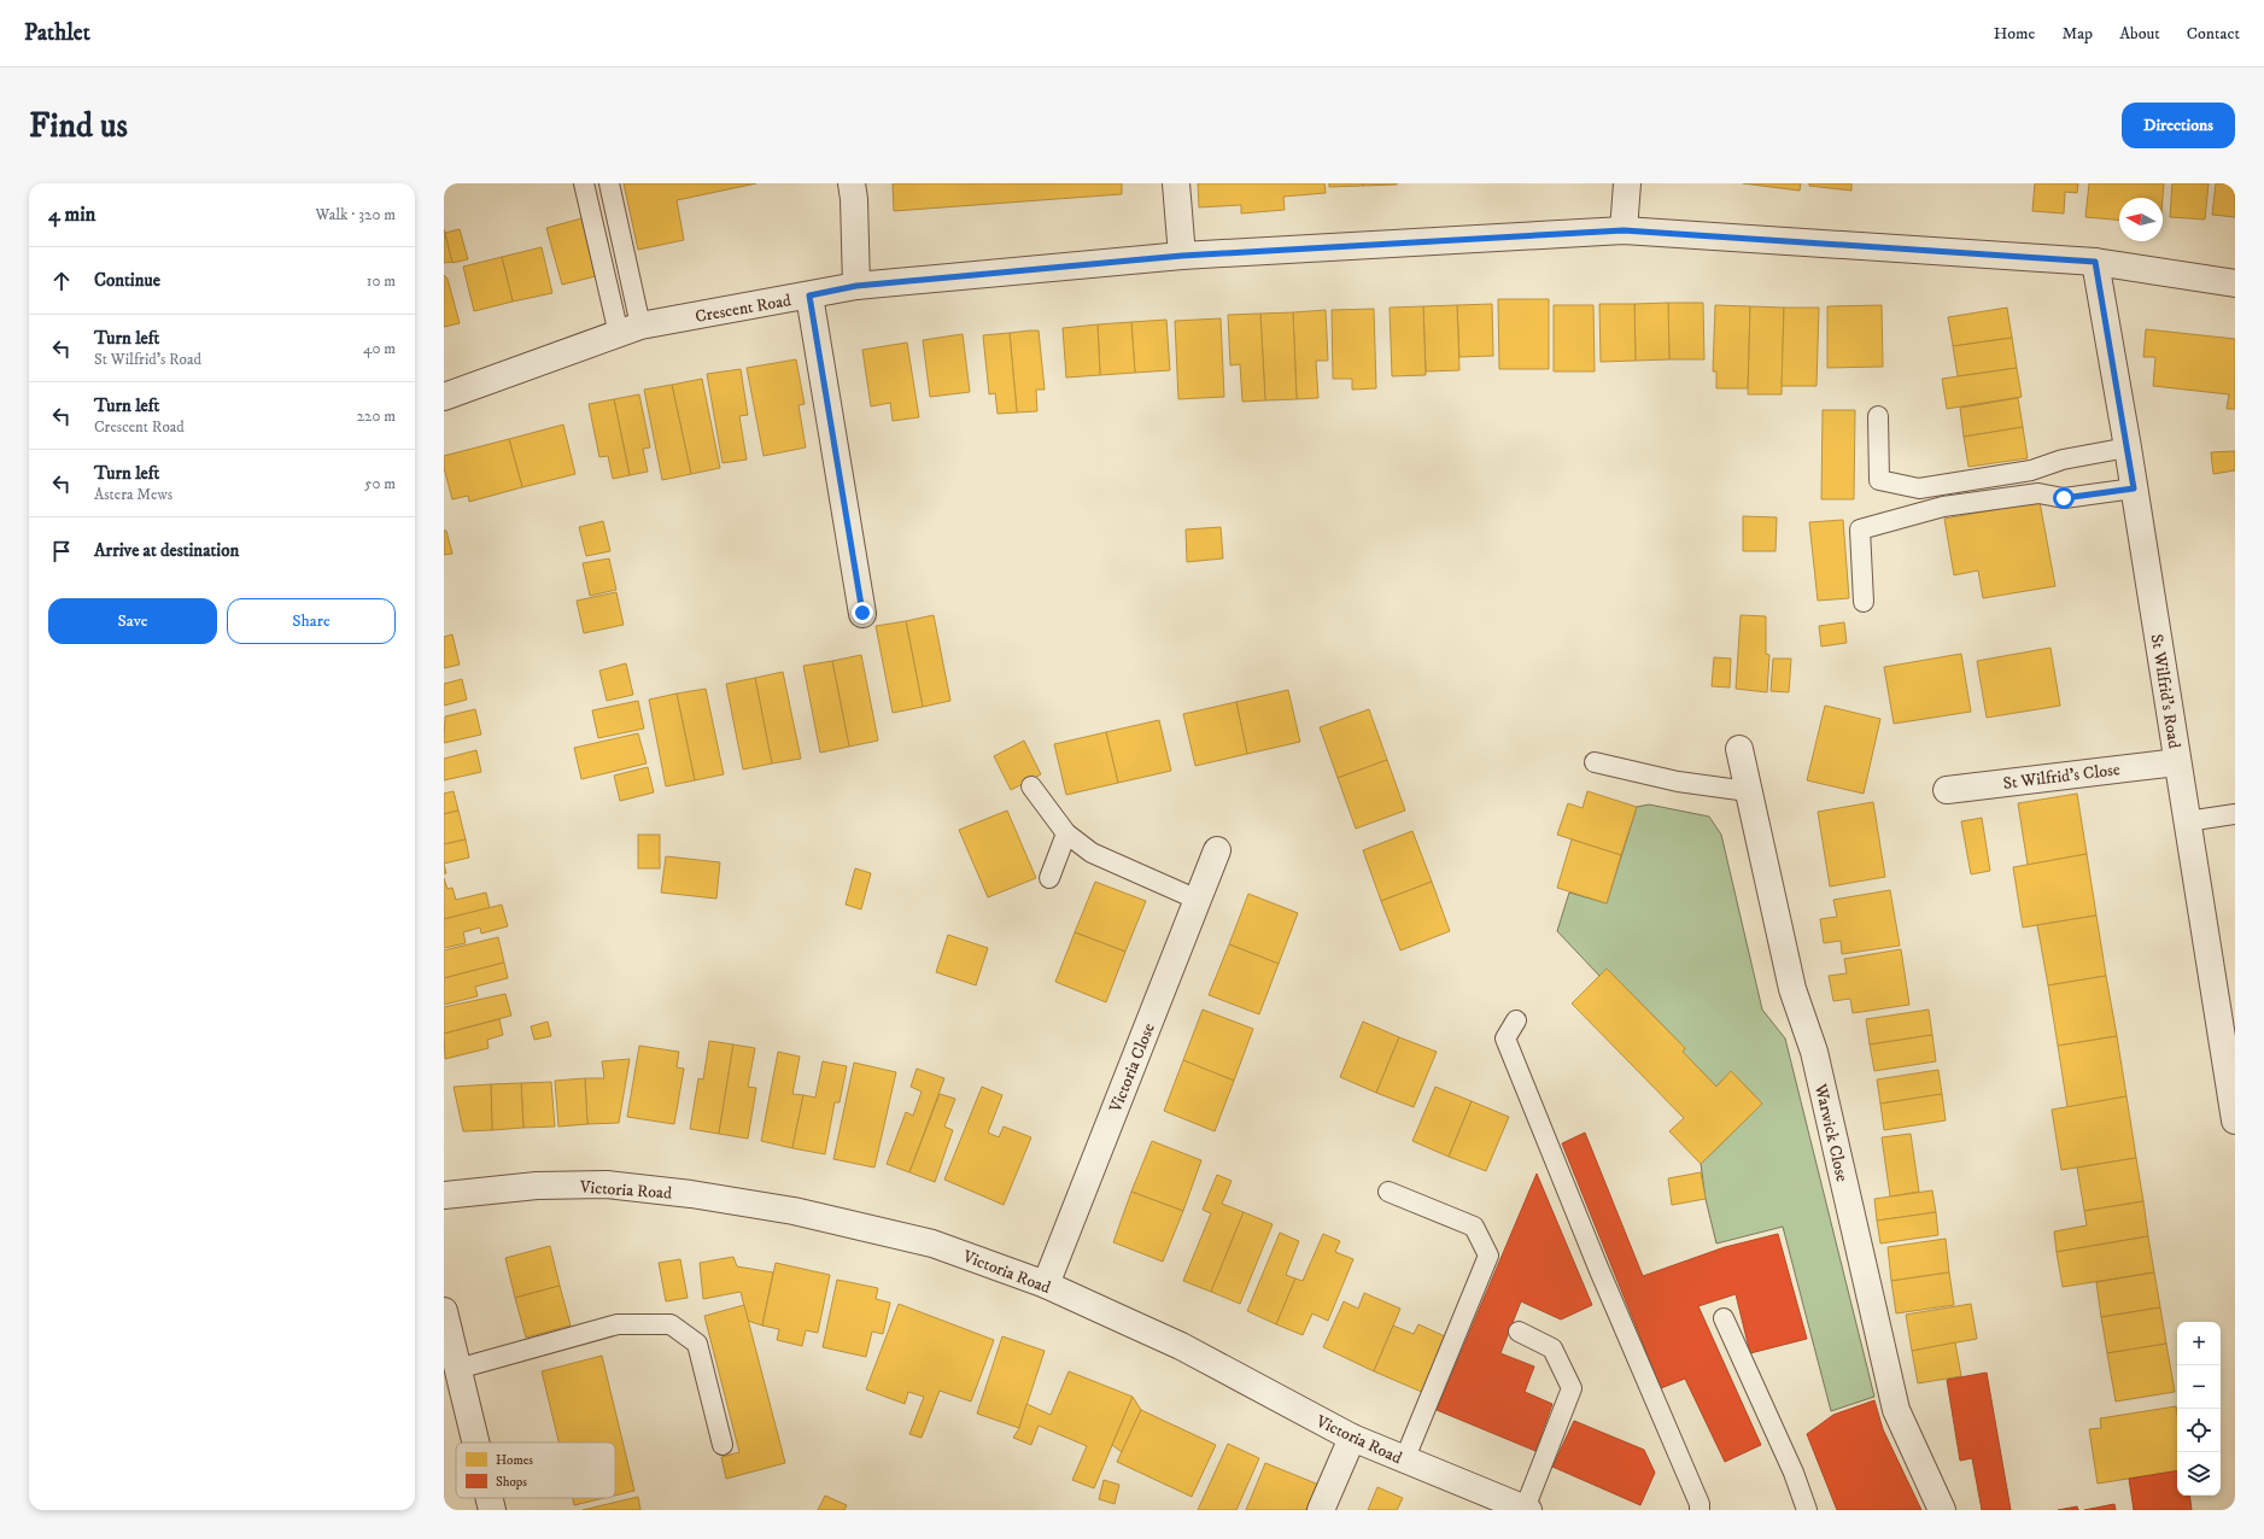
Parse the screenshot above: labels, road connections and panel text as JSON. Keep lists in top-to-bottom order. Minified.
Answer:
{"streets":{"street":["Crescent Road","St Wilfrid's Road","St Wilfrid's Close","Victoria Close","Warwick Close","Victoria Road"]},"crossings":[["Crescent Road","St Wilfrid's Road"],["St Wilfrid's Road","St Wilfrid's Close"],["Victoria Close","Victoria Road"]],"legend":["Homes","Shops"],"north":"left","page":{"header":"Pathlet","nav":["Home","Map","About","Contact"],"buttons":["Directions",["Save","Share"]],"title":"Find us","heading":["4 min","Walk · 320 m"],"list":[["Continue","10 m"],["Turn left","St Wilfrid's Road","40 m"],["Turn left","Crescent Road","220 m"],["Turn left","Astera Mews","50 m"],"Arrive at destination"],"map_buttons":["+","−"]}}
